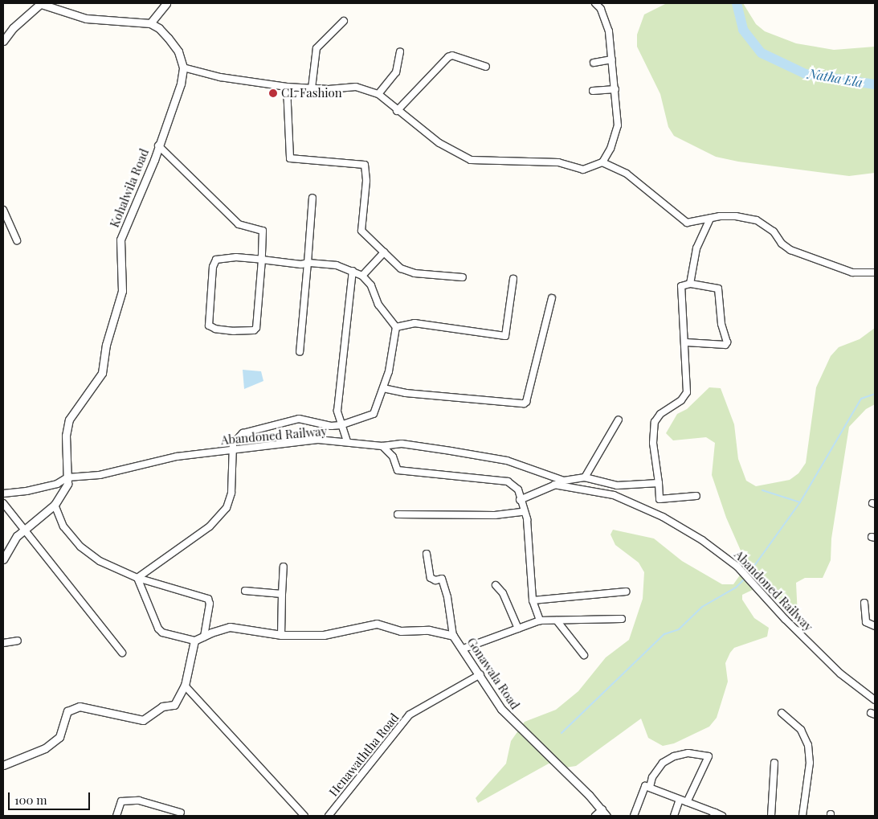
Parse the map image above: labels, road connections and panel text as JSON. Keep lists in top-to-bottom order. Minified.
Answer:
{"streets":{"street":["Kohalwila Road","Abandoned Railway","Gonawala Road","Henawaththa Road"]},"crossings":[["Kohalwila Road","Abandoned Railway"],["Gonawala Road","Henawaththa Road"]],"water":["Natha Ela"],"places":["CL Fashion"],"scale_bar":"100 m"}
